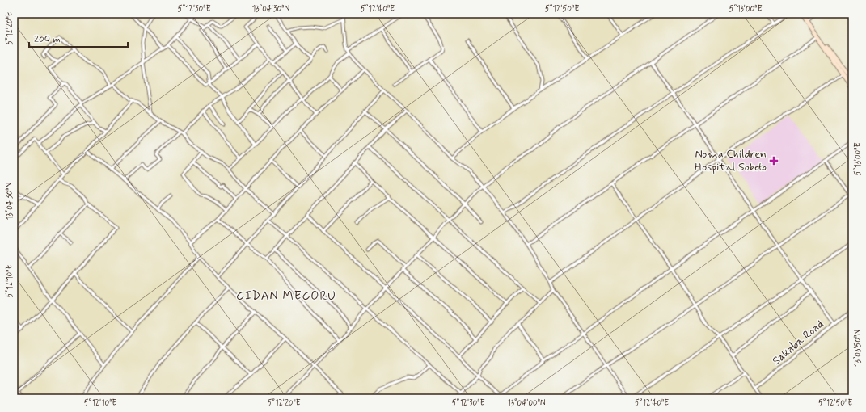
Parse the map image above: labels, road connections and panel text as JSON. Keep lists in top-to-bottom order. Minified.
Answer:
{"streets":{"street":["Sakaba Road"]},"districts":["GIDAN MEGORU"],"places":{"health":["Noma Children Hospital Sokoto"]},"scale_bar":"200 m","coordinates":["5°12'30\"E","13°04'30\"N","5°12'40\"E","5°12'50\"E","5°13'00\"E","5°12'20\"E","5°12'10\"E","13°03'50\"N","13°04'00\"N"]}
